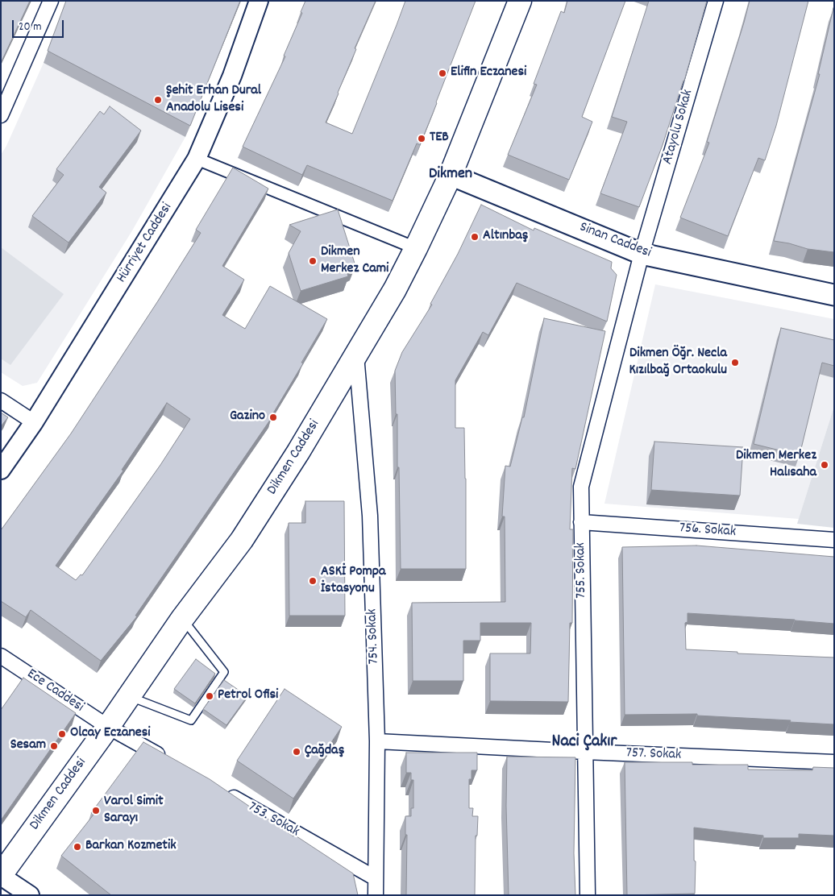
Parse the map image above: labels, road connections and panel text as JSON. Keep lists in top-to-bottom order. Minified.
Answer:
{"streets":{"main road":["Sinan Caddesi","Dikmen Caddesi"],"street":["Atayolu Sokak","Hürriyet Caddesi","756. Sokak","755. Sokak","754. Sokak","Ece Caddesi","757. Sokak","753. Sokak"]},"crossings":[["Atayolu Sokak","Sinan Caddesi"],["Atayolu Sokak","755. Sokak"],["Sinan Caddesi","Dikmen Caddesi"],["Sinan Caddesi","755. Sokak"],["Dikmen Caddesi","754. Sokak"],["Dikmen Caddesi","Ece Caddesi"],["756. Sokak","755. Sokak"],["755. Sokak","757. Sokak"],["754. Sokak","757. Sokak"],["754. Sokak","753. Sokak"]],"districts":["Dikmen","Naci Çakır"],"places":["Elifin Eczanesi","Şehit Erhan Dural Anadolu Lisesi","TEB","Altınbaş","Dikmen Merkez Cami","Dikmen Öğr. Necla Kızılbağ Ortaokulu","Gazino","Dikmen Merkez Halısaha","ASKİ Pompa İstasyonu","Petrol Ofisi","Olcay Eczanesi","Sesam","Çağdaş","Varol Simit Sarayı","Barkan Kozmetik"],"scale_bar":"20 m"}
